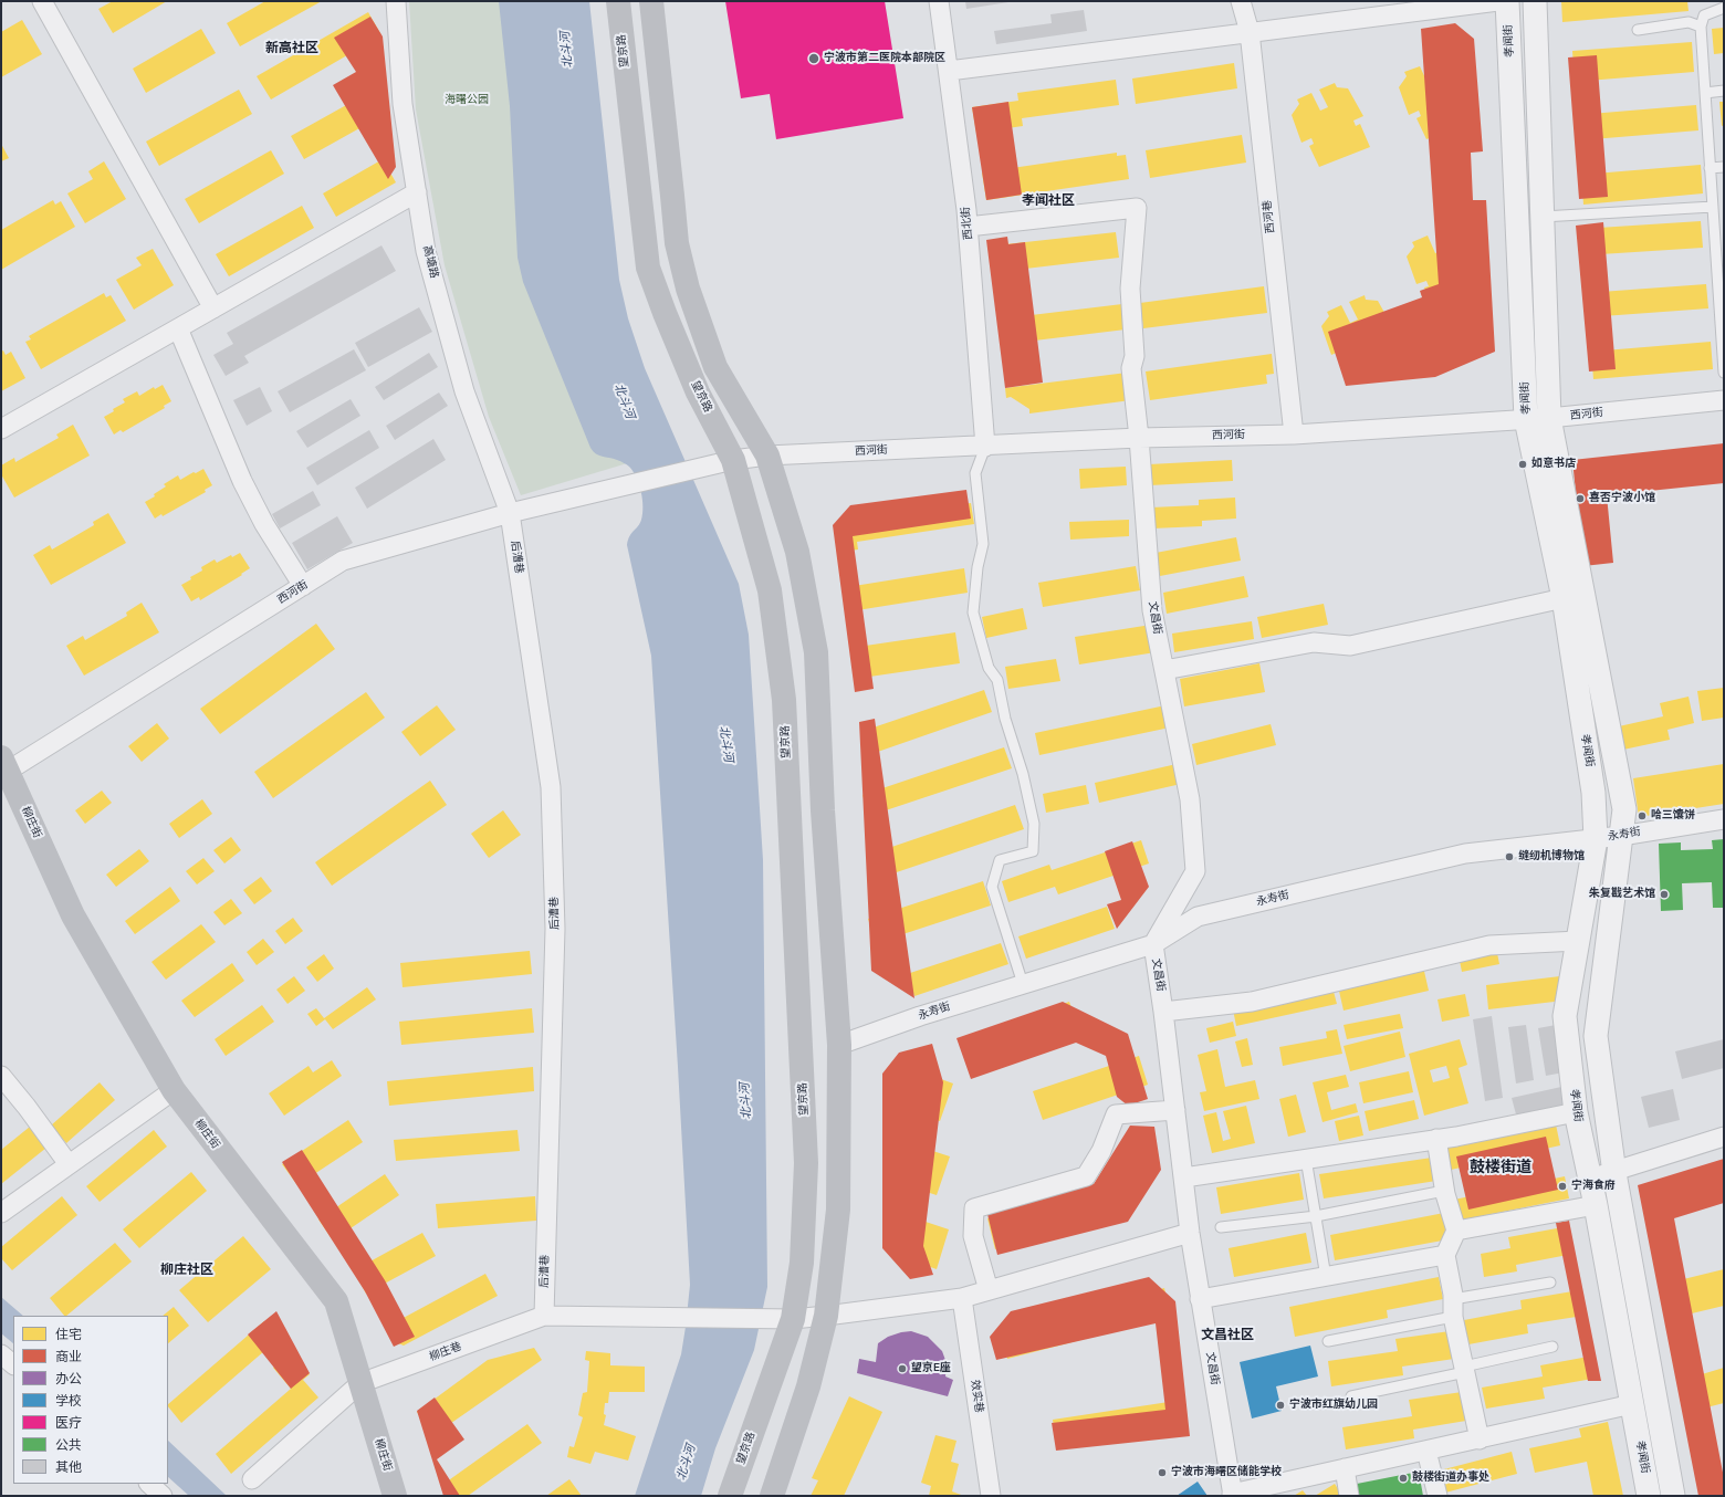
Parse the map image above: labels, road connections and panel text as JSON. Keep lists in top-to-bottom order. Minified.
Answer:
{"streets":{"main road":["望京路","柳庄街"],"street":["孝闻街","西河巷","西北街","高塘路","西河街","后漕巷","文昌街","永寿街","柳庄巷","效实巷"]},"crossings":[["孝闻街","西河街"],["孝闻街","永寿街"],["望京路","西河街"],["望京路","柳庄巷"],["西河巷","西河街"],["西北街","西河街"],["西北街","文昌街"],["高塘路","西河街"],["高塘路","后漕巷"],["西河街","后漕巷"],["西河街","文昌街"],["西河街","柳庄街"],["后漕巷","柳庄巷"],["文昌街","永寿街"],["文昌街","柳庄巷"],["柳庄街","柳庄巷"],["柳庄巷","效实巷"]],"districts":["新高社区","孝闻社区","鼓楼街道","柳庄社区","文昌社区"],"water":["北斗河"],"parks":["海曙公园"],"places":["宁波市第二医院本部院区","如意书店","喜否宁波小馆","哈三馕饼","缝纫机博物馆","朱复戡艺术馆","宁海食府","望京E座","宁波市红旗幼儿园","宁波市海曙区储能学校","鼓楼街道办事处"],"legend":["住宅","商业","办公","学校","医疗","公共","其他"]}
